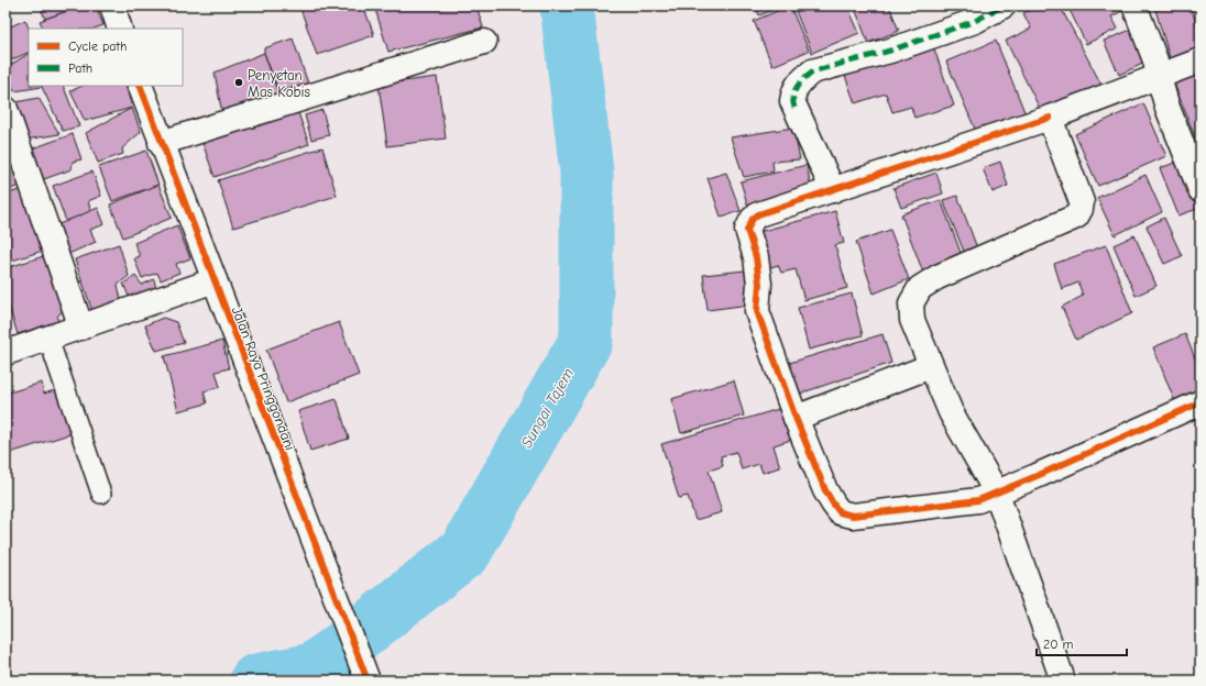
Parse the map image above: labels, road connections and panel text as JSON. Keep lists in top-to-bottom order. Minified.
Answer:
{"streets":{"street":["Jalan Raya Pringgondani"]},"water":["Sungai Tajem"],"places":["Penyetan Mas Kobis"],"legend":["Cycle path","Path"],"scale_bar":"20 m"}
